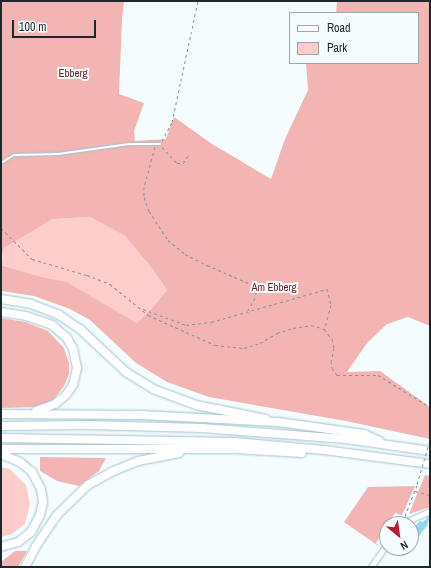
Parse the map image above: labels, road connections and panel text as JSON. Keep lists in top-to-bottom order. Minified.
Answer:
{"parks":["Ebberg","Am Ebberg"],"legend":["Road","Park"],"scale_bar":"100 m","north":"bottom right"}
